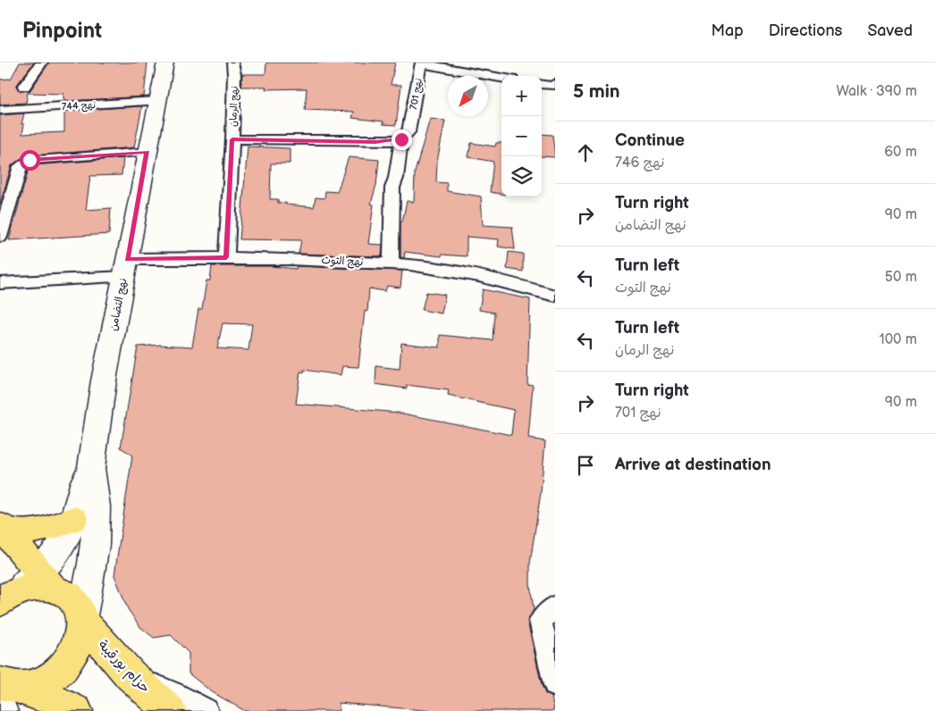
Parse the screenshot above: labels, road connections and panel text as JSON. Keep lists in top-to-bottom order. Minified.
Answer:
{"streets":{"highway":["حزام بورقيبة"],"street":["نهج 701","نهج 744","نهج الرمان","نهج التوت","نهج التضامن"]},"crossings":[["نهج 701","نهج التوت"],["نهج 744","نهج التضامن"],["نهج الرمان","نهج التوت"],["نهج التوت","نهج التضامن"],["نهج التضامن","حزام بورقيبة"]],"north":"bottom left","page":{"header":"Pinpoint","nav":["Map","Directions","Saved"],"heading":["5 min","Walk · 390 m"],"map_buttons":["+","−"],"list":[["Continue","نهج 746","60 m"],["Turn right","نهج التضامن","90 m"],["Turn left","نهج التوت","50 m"],["Turn left","نهج الرمان","100 m"],["Turn right","نهج 701","90 m"],"Arrive at destination"]}}
